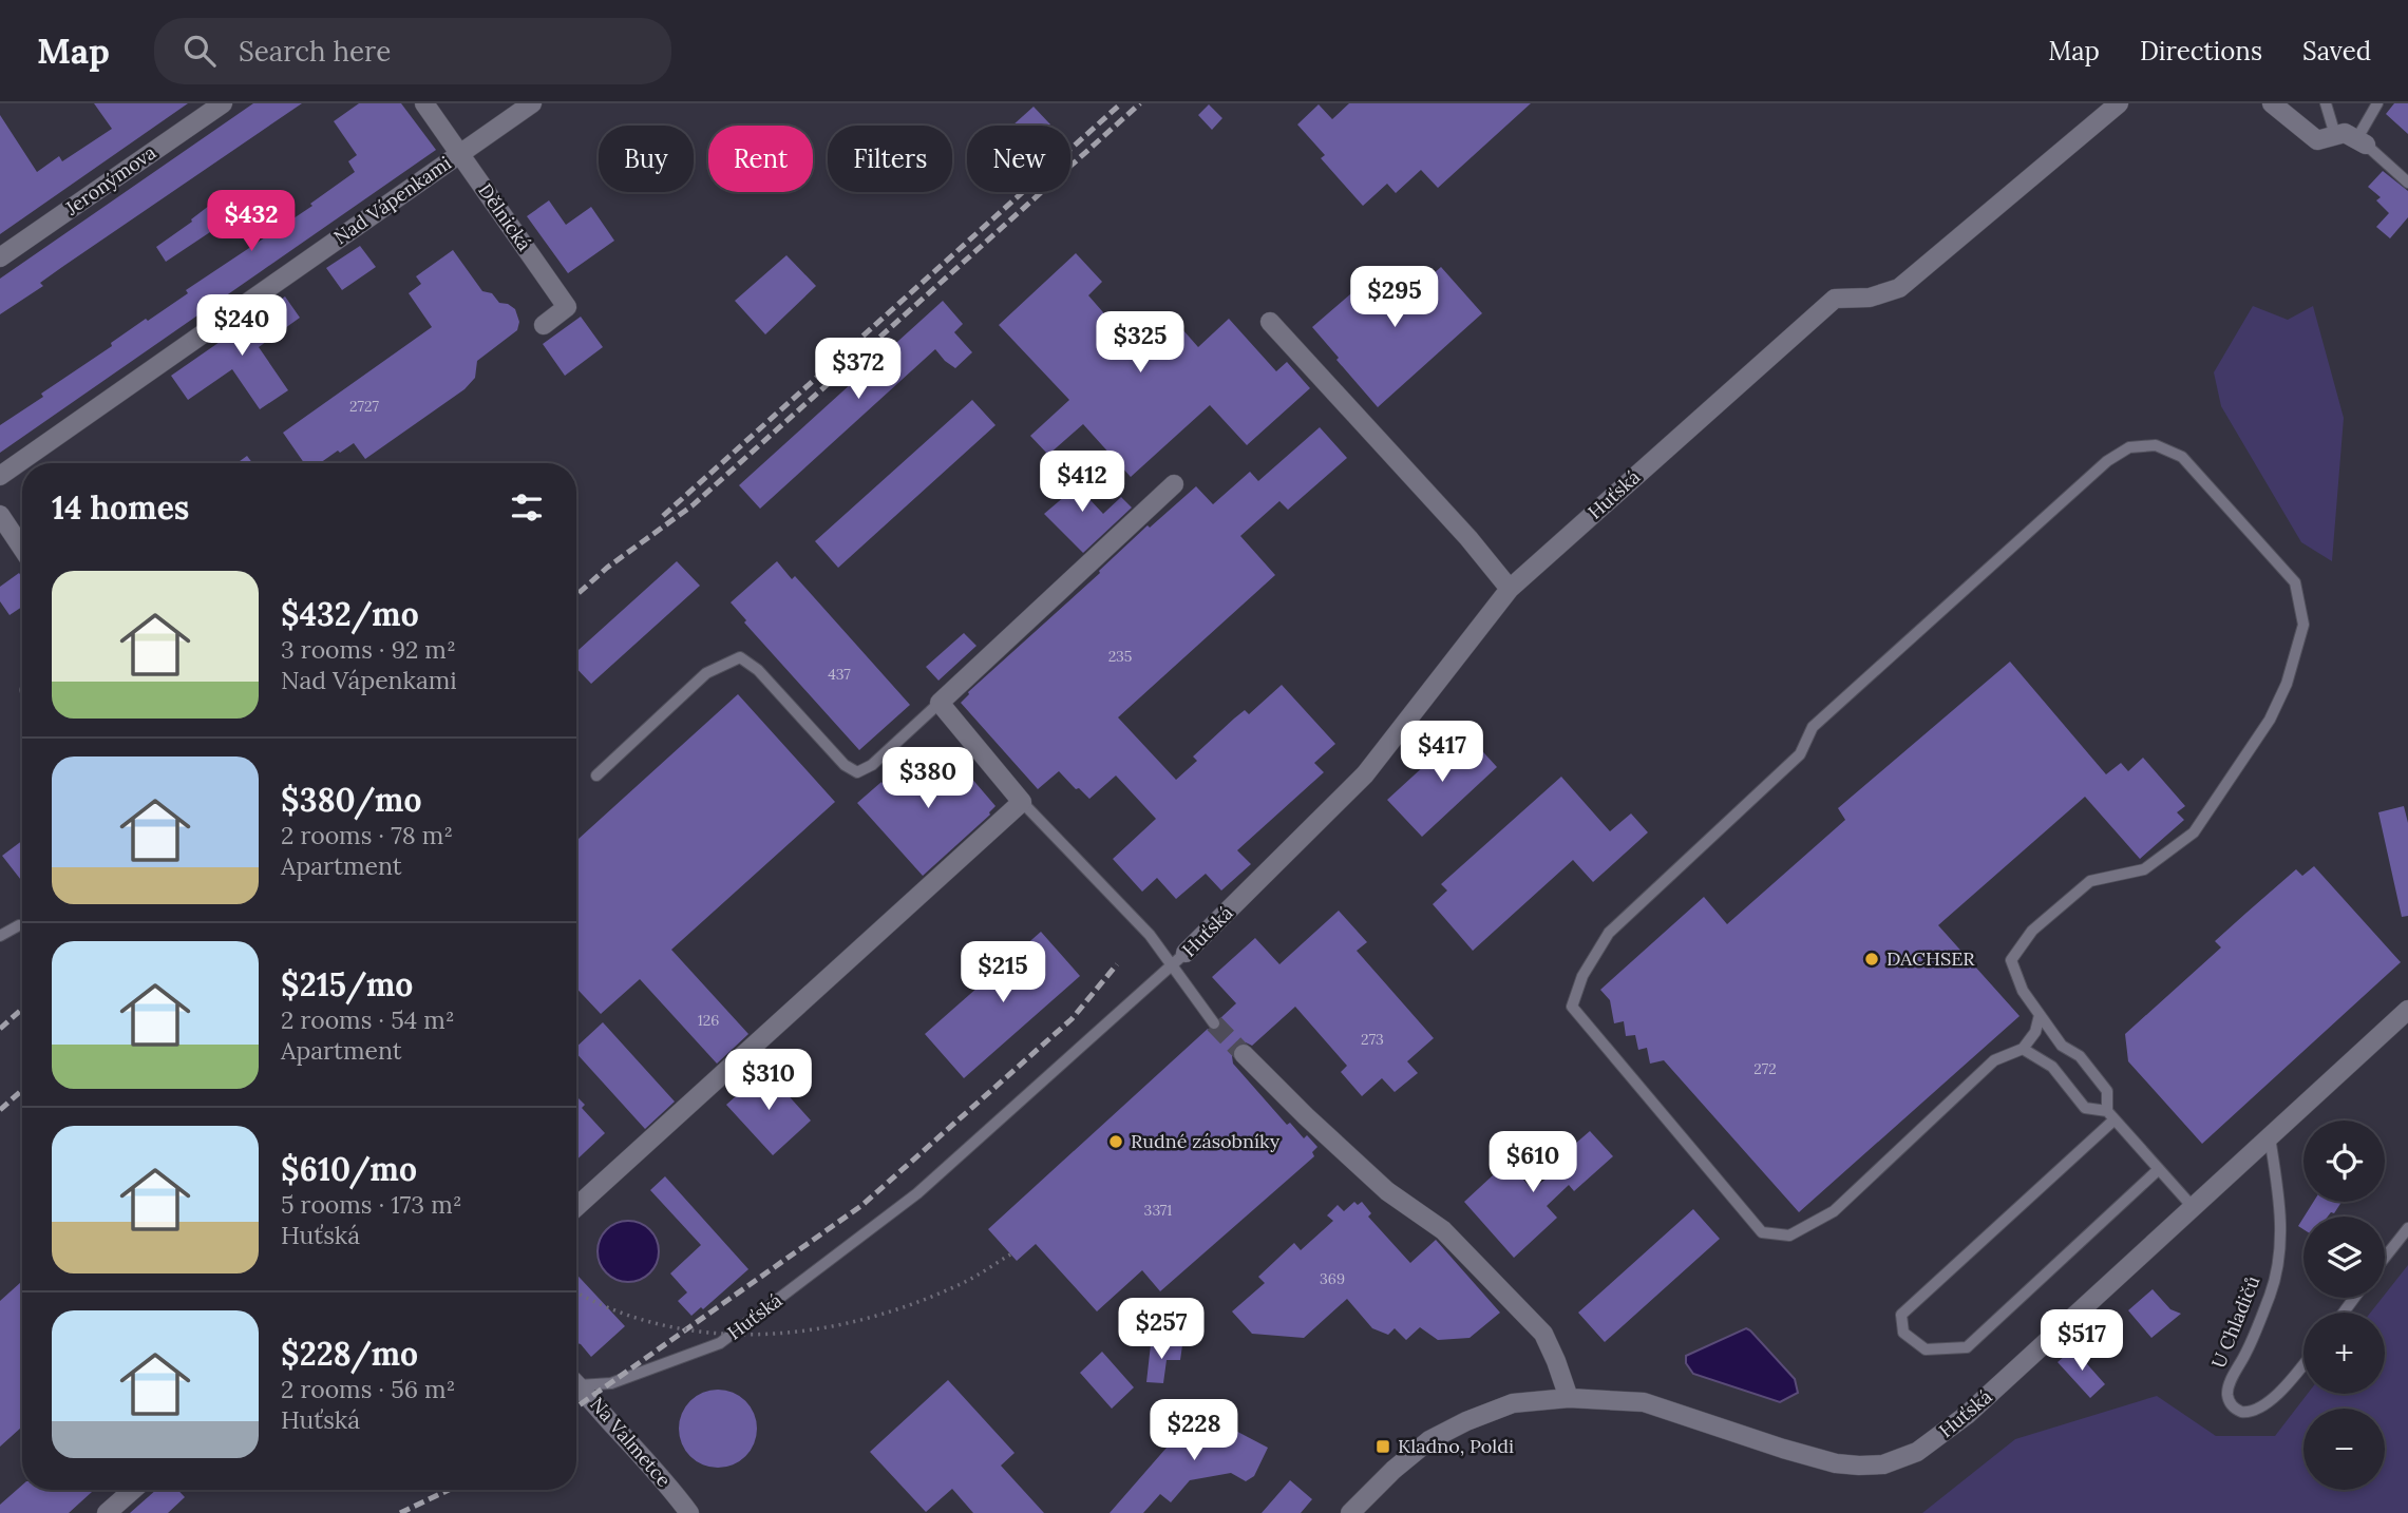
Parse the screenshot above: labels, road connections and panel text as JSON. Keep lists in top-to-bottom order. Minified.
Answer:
{"streets":{"street":["Jeronýmova","Nad Vápenkami","Dělnická","Huťská","Na Valmetce"],"lane":["U Chladičů"]},"crossings":[["Nad Vápenkami","Dělnická"],["Huťská","U Chladičů"]],"places":{"other":["DACHSER","Rudné zásobníky"],"transit":["Kladno, Poldi"]},"house_numbers":["2727","235","437","126","273","272","3371","369"],"page":{"header":"Map","search":"Search here","nav":["Map","Directions","Saved"],"chip":["Buy","Rent","Filters","New"],"price":["$432","$295","$240","$325","$372","$412","$417","$380","$215","$310","$610","$257","$517","$228"],"heading":"14 homes","list":[{"name":"$432/mo","note":"3 rooms · 92 m² · Nad Vápenkami"},{"name":"$380/mo","note":"2 rooms · 78 m² · Apartment"},{"name":"$215/mo","note":"2 rooms · 54 m² · Apartment"},{"name":"$610/mo","note":"5 rooms · 173 m² · Huťská"},{"name":"$228/mo","note":"2 rooms · 56 m² · Huťská"}],"map_buttons":["+","−"]}}
